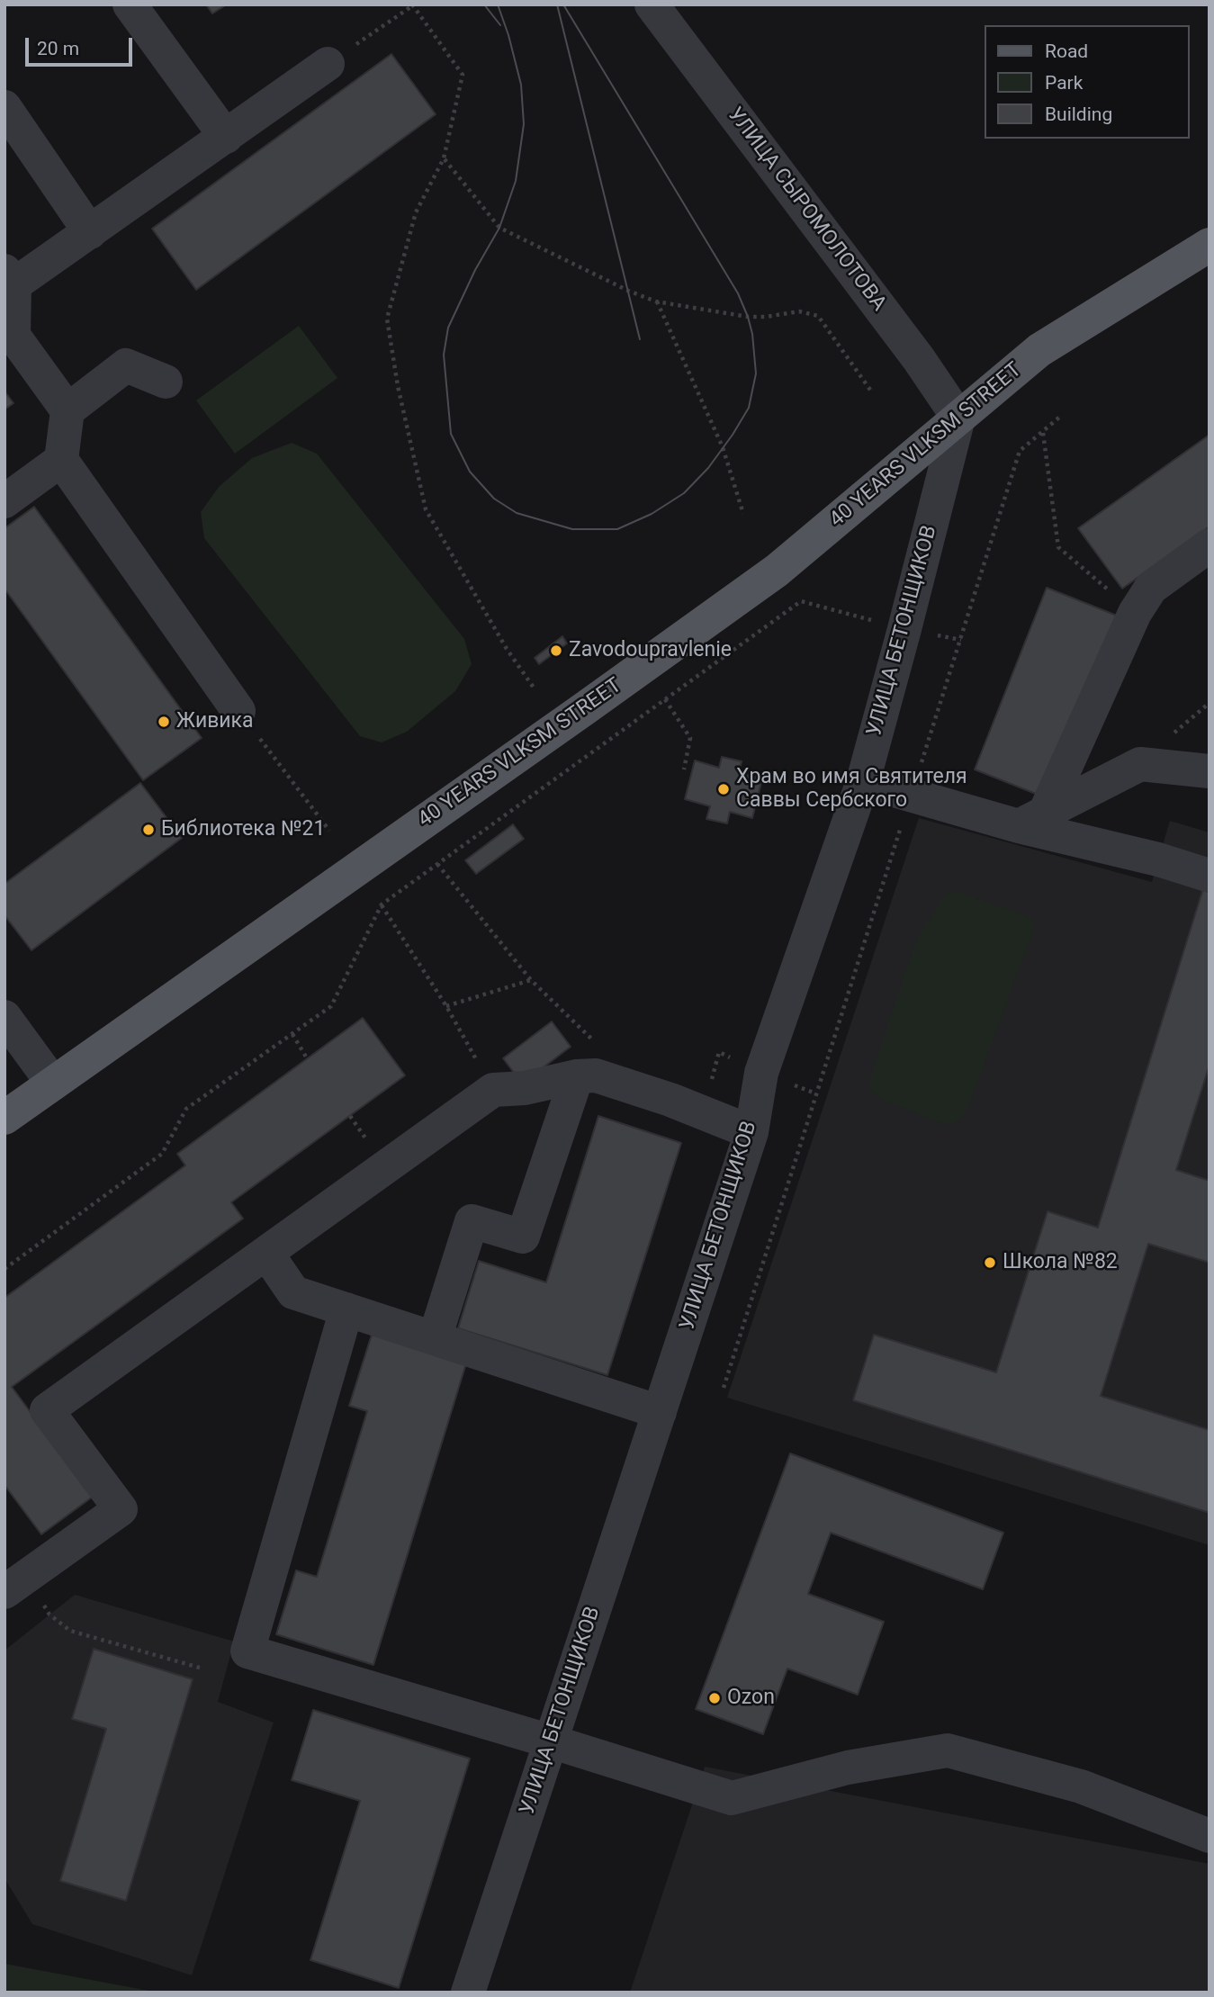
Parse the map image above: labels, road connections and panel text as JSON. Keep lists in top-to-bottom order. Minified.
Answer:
{"streets":{"main road":["40 YEARS VLKSM STREET"],"street":["УЛИЦА СЫРОМОЛОТОВА","УЛИЦА БЕТОНЩИКОВ"]},"crossings":[["УЛИЦА СЫРОМОЛОТОВА","40 YEARS VLKSM STREET"],["УЛИЦА СЫРОМОЛОТОВА","УЛИЦА БЕТОНЩИКОВ"],["40 YEARS VLKSM STREET","УЛИЦА БЕТОНЩИКОВ"]],"places":["Zavodoupravlenie","Живика","Храм во имя Святителя Саввы Сербского","Библиотека №21","Школа №82","Ozon"],"legend":["Road","Park","Building"],"scale_bar":"20 m"}
